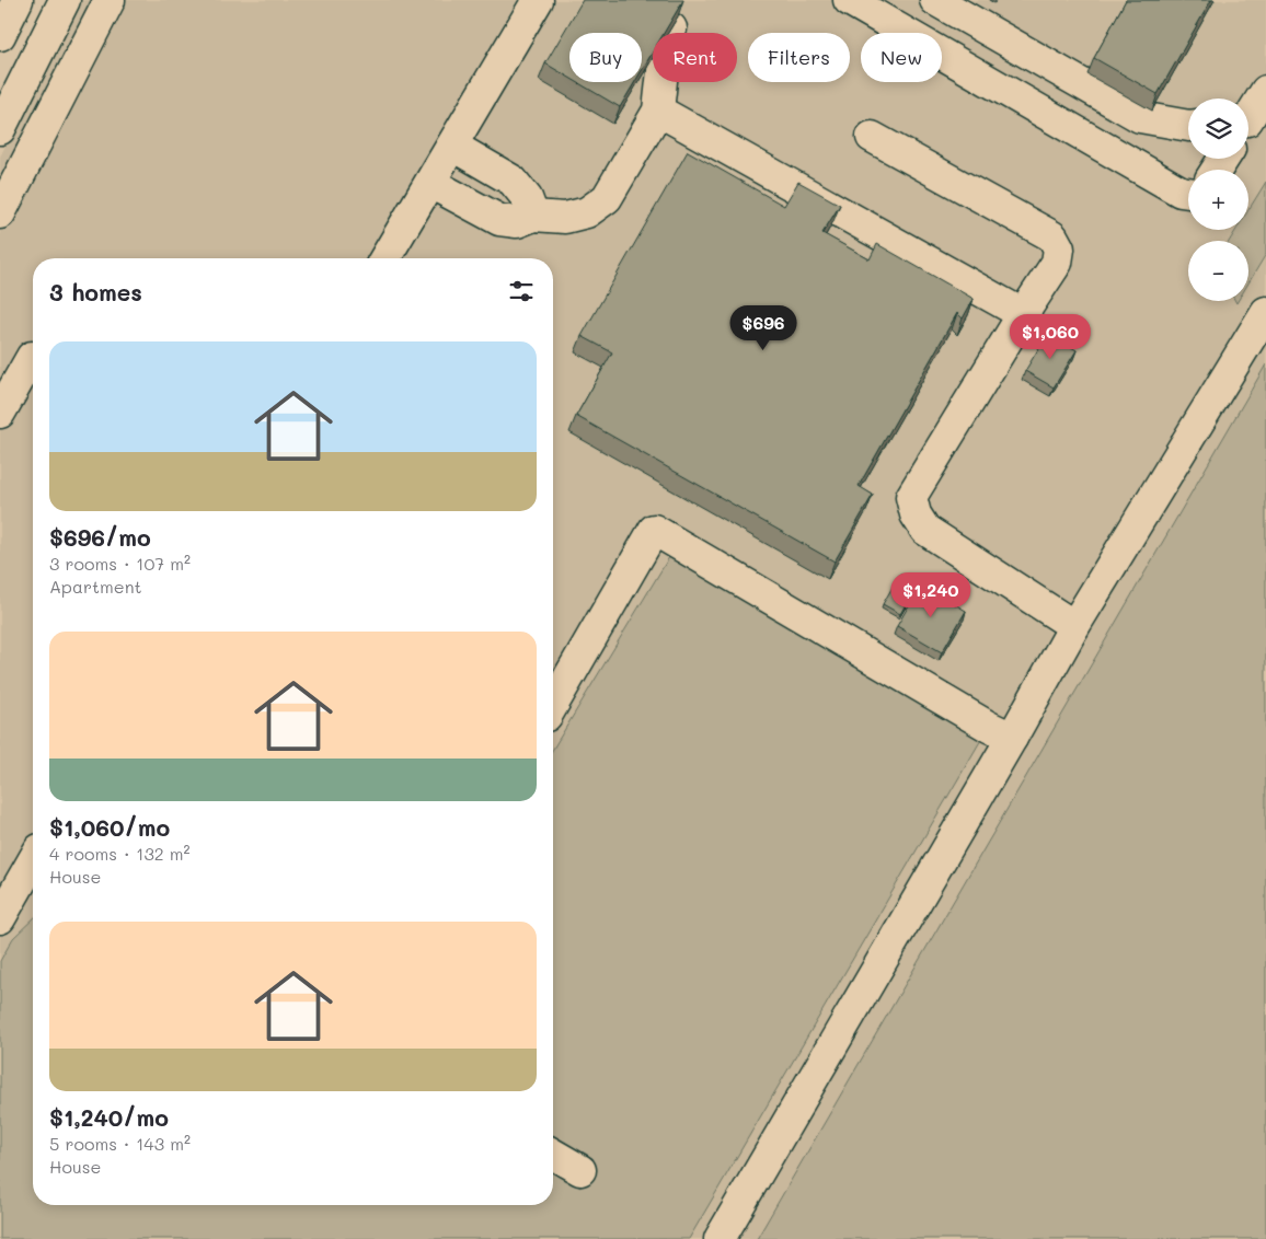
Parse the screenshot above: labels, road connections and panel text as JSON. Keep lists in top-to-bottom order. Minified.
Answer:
{"page":{"chip":["Buy","Rent","Filters","New"],"map_buttons":["+","−"],"heading":"3 homes","price":["$696","$1,060","$1,240"],"list":[{"name":"$696/mo","note":"3 rooms · 107 m² · Apartment"},{"name":"$1,060/mo","note":"4 rooms · 132 m² · House"},{"name":"$1,240/mo","note":"5 rooms · 143 m² · House"}]}}
